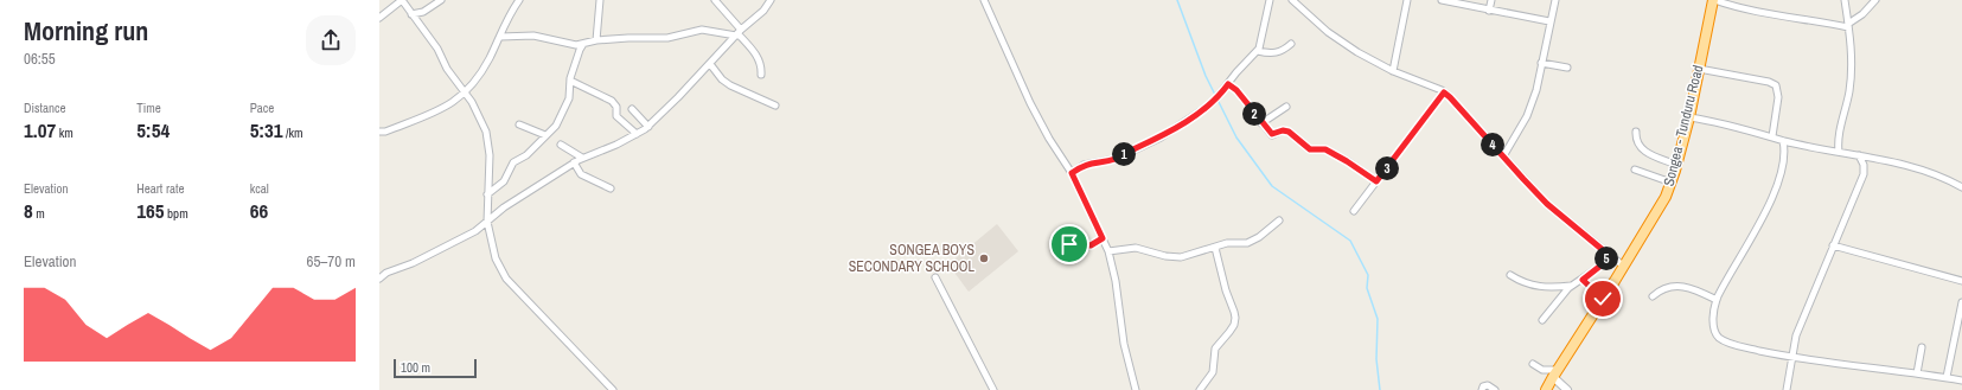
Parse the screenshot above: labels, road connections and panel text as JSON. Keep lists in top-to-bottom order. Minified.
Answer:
{"streets":{"highway":["Songea - Tunduru Road"]},"places":["SONGEA BOYS SECONDARY SCHOOL"],"scale_bar":"100 m","page":{"heading":["Morning run","06:55"],"stats":[["Distance","1.07 km"],["Time","5:54"],["Pace","5:31 /km"],["Elevation","8 m"],["Heart rate","165 bpm"],["kcal","66"]],"pins":["2","4","1","3","5"],"chart":["Elevation","65–70 m"],"scale":"100 m"}}
